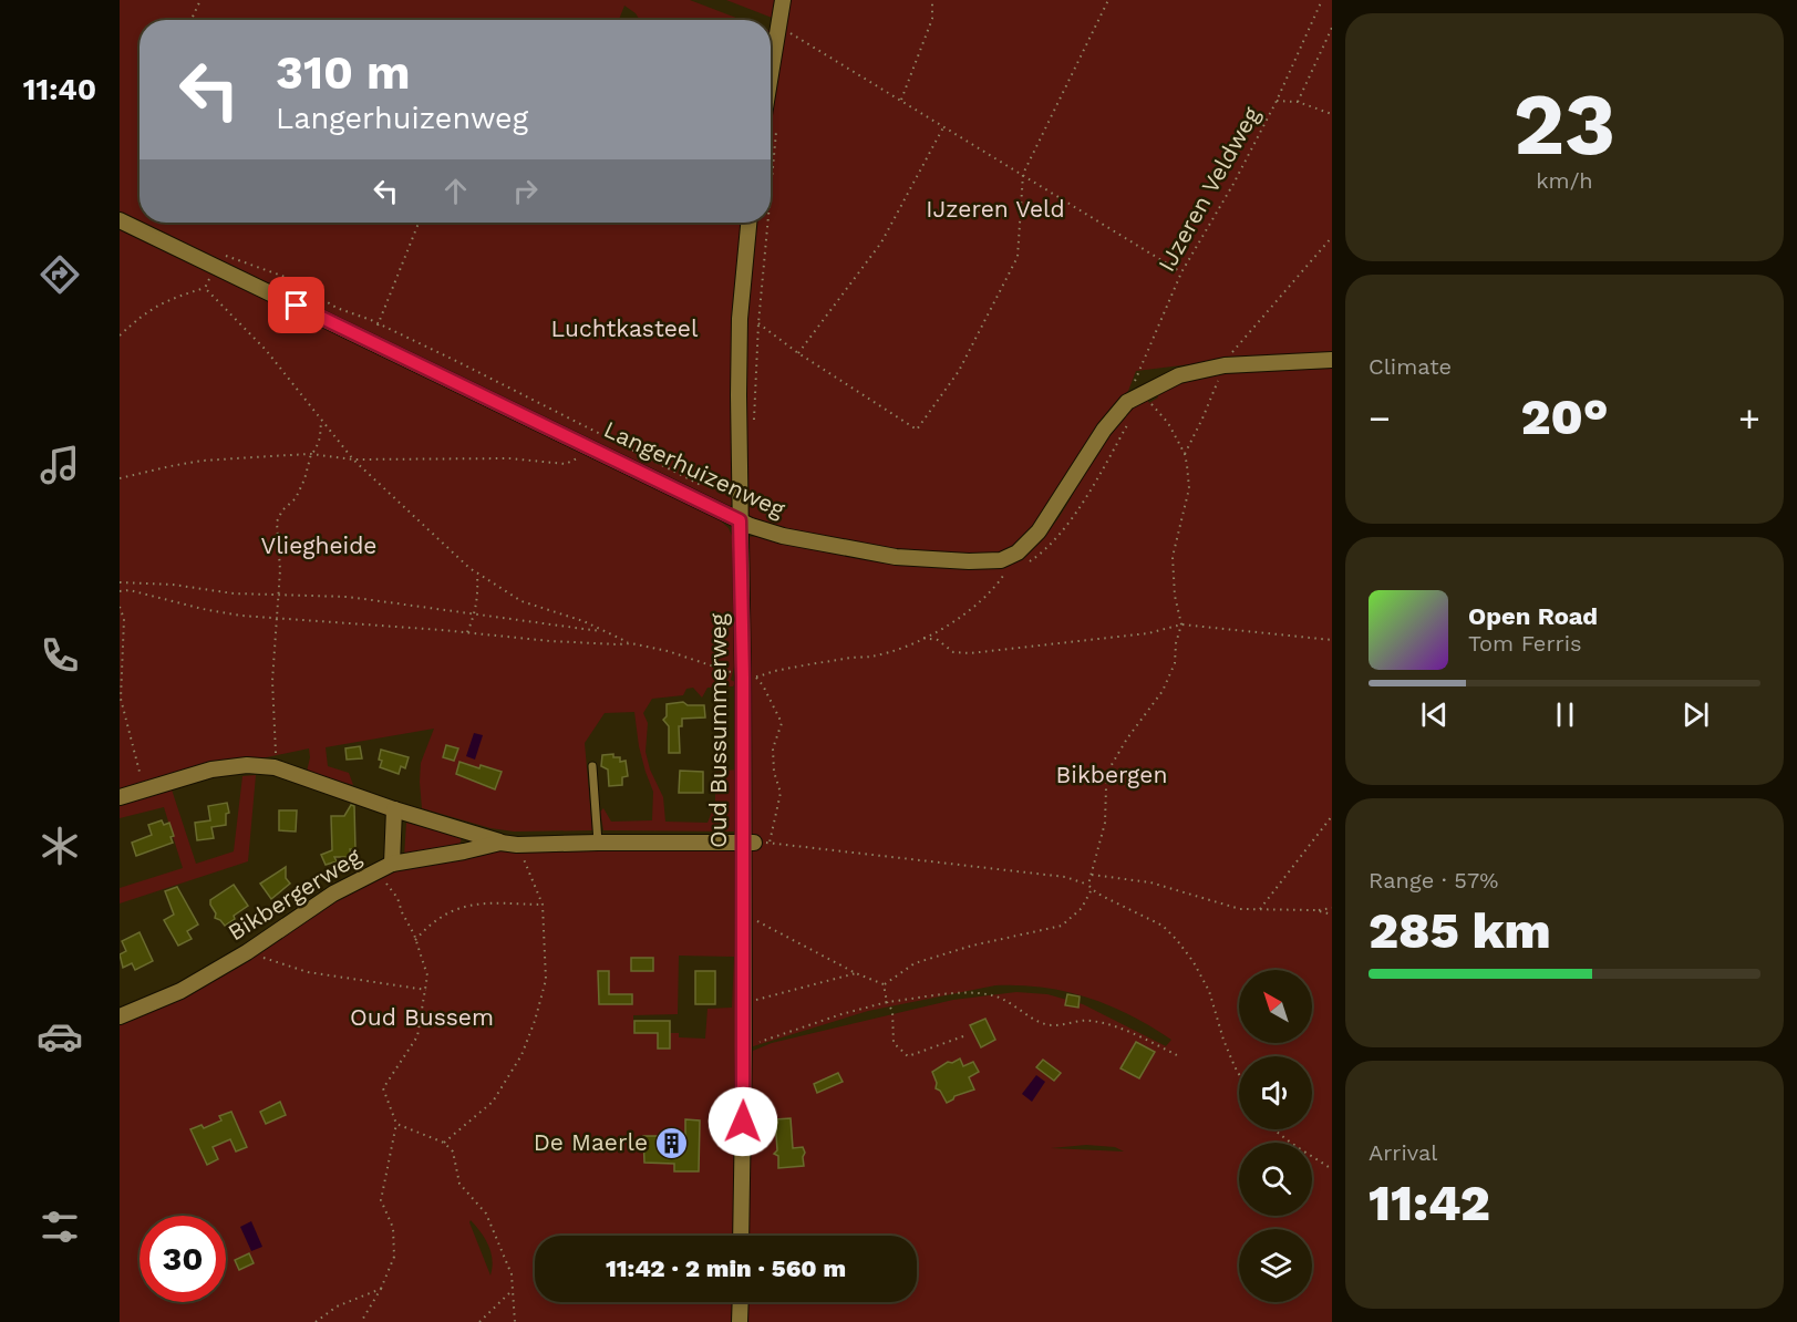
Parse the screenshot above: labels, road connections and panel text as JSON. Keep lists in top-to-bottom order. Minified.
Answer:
{"streets":{"street":["Langerhuizenweg","Oud Bussummerweg","Bikbergerweg"],"path":["IJzeren Veldweg"]},"crossings":[["Langerhuizenweg","Oud Bussummerweg"],["Oud Bussummerweg","Bikbergerweg"]],"parks":["IJzeren Veld","Luchtkasteel","Vliegheide","Bikbergen","Oud Bussem"],"places":{"building":["De Maerle"]},"north":"top left","page":{"tabs":"11:40","tile":[["23","km/h"],"Climate",["Range · 57%","285 km"],["Arrival","11:42"]],"turn":["310 m","Langerhuizenweg"],"heat":["−","20°","+"],"song":["Open Road","Tom Ferris"],"limit":"30","trip":"11:42 · 2 min · 560 m"}}
